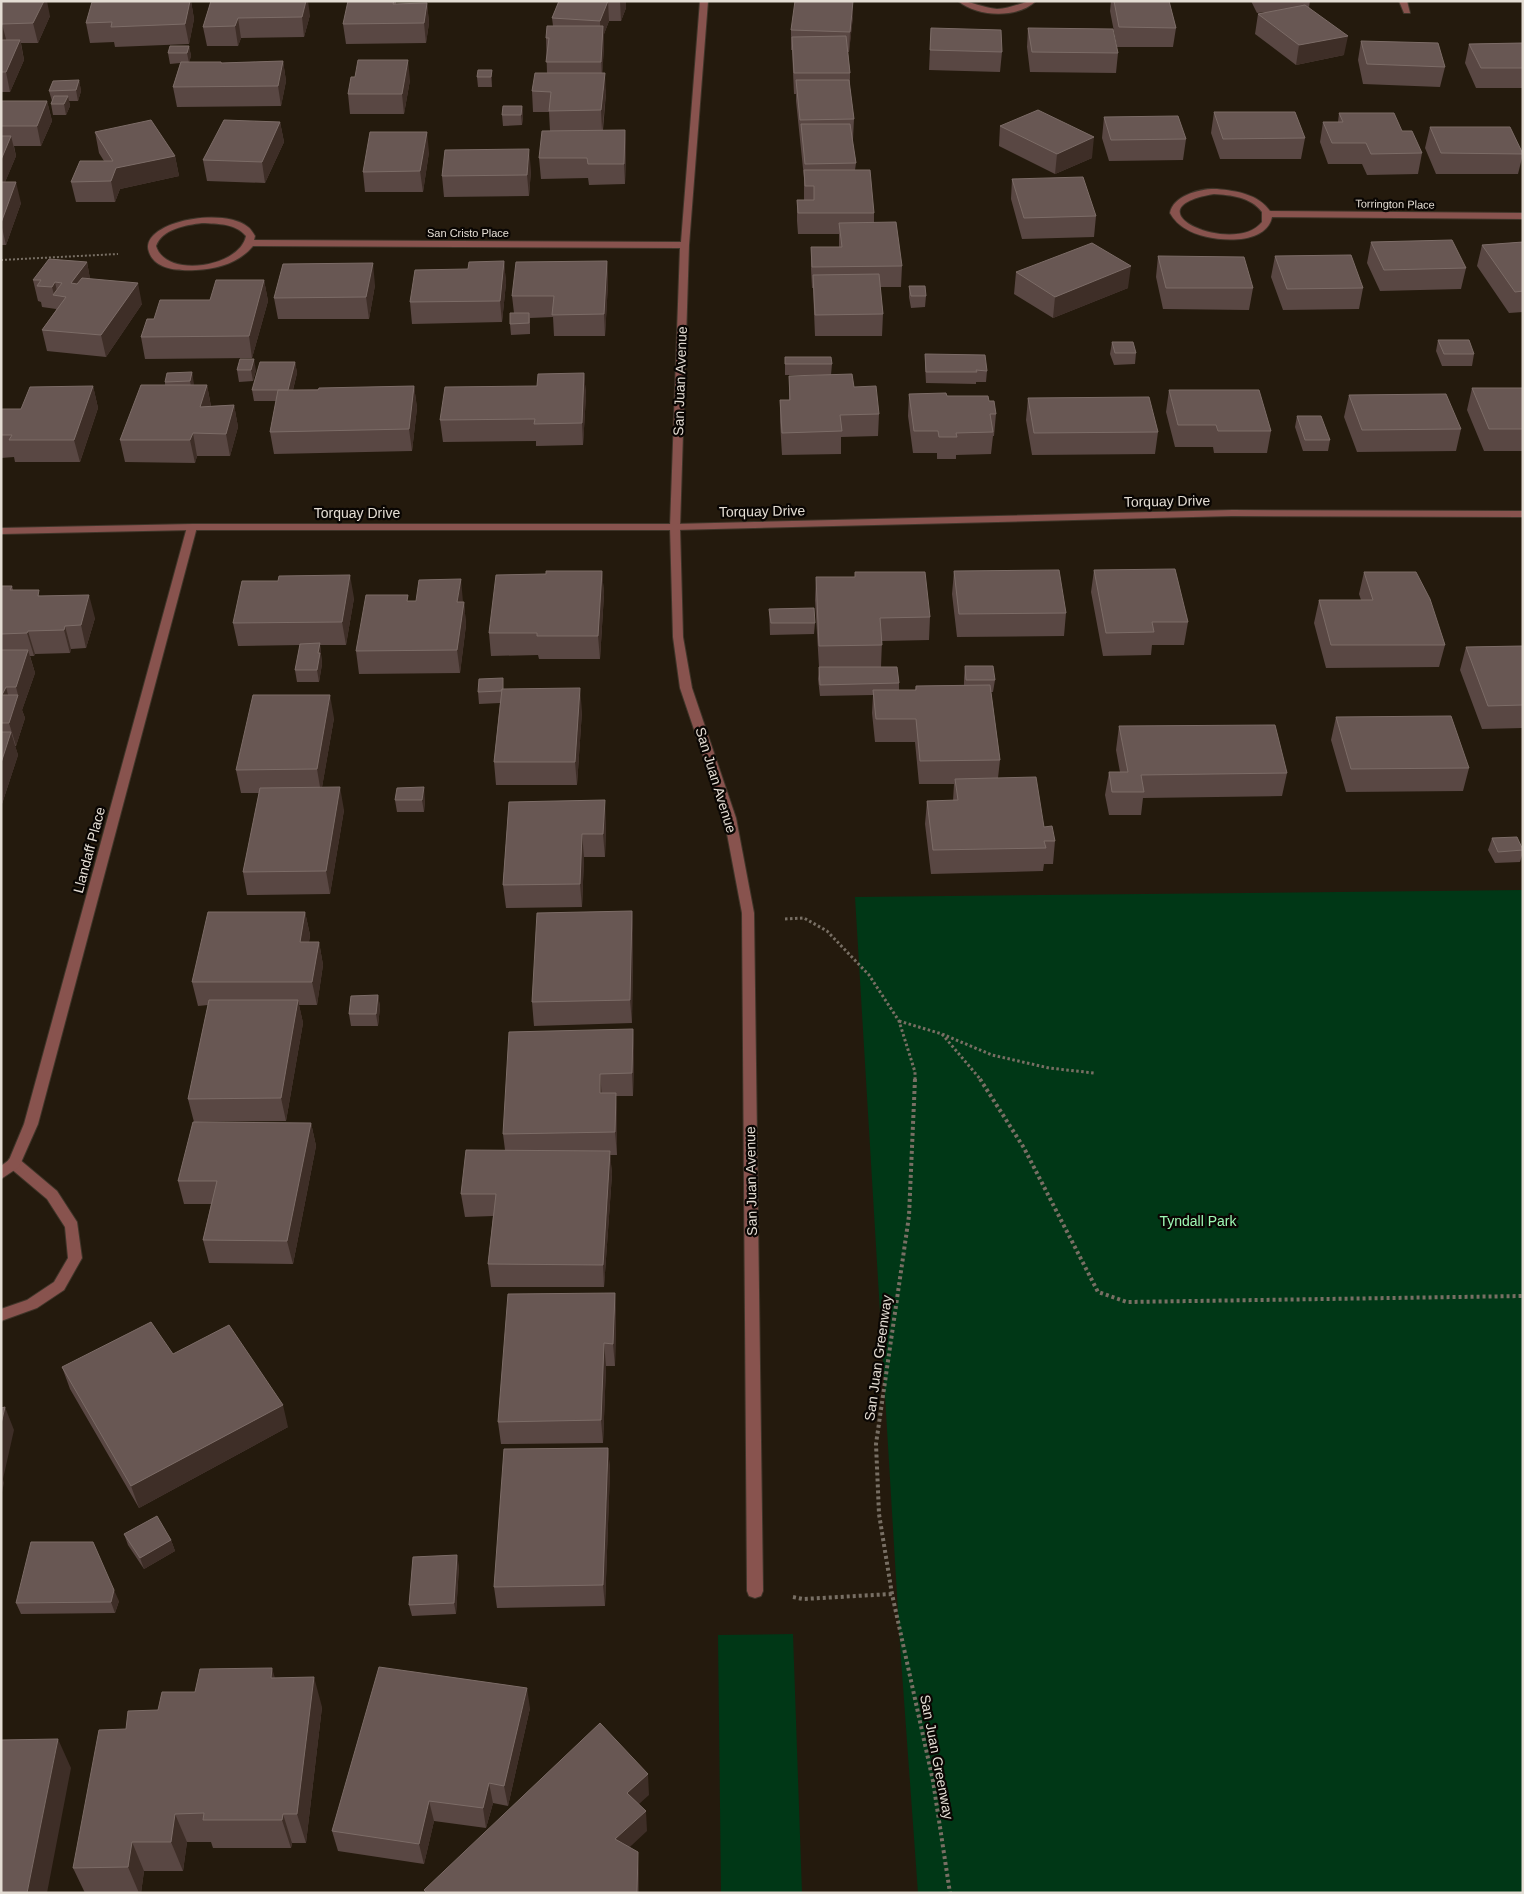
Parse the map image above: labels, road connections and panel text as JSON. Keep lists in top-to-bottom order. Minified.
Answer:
{"streets":{"street":["Torrington Place","San Cristo Place","San Juan Avenue","Torquay Drive","Llandaff Place"],"path":["San Juan Greenway"]},"crossings":[["San Cristo Place","San Juan Avenue"],["San Juan Avenue","Torquay Drive"],["San Juan Avenue","San Juan Greenway"],["Torquay Drive","Llandaff Place"]],"parks":["Tyndall Park"]}
